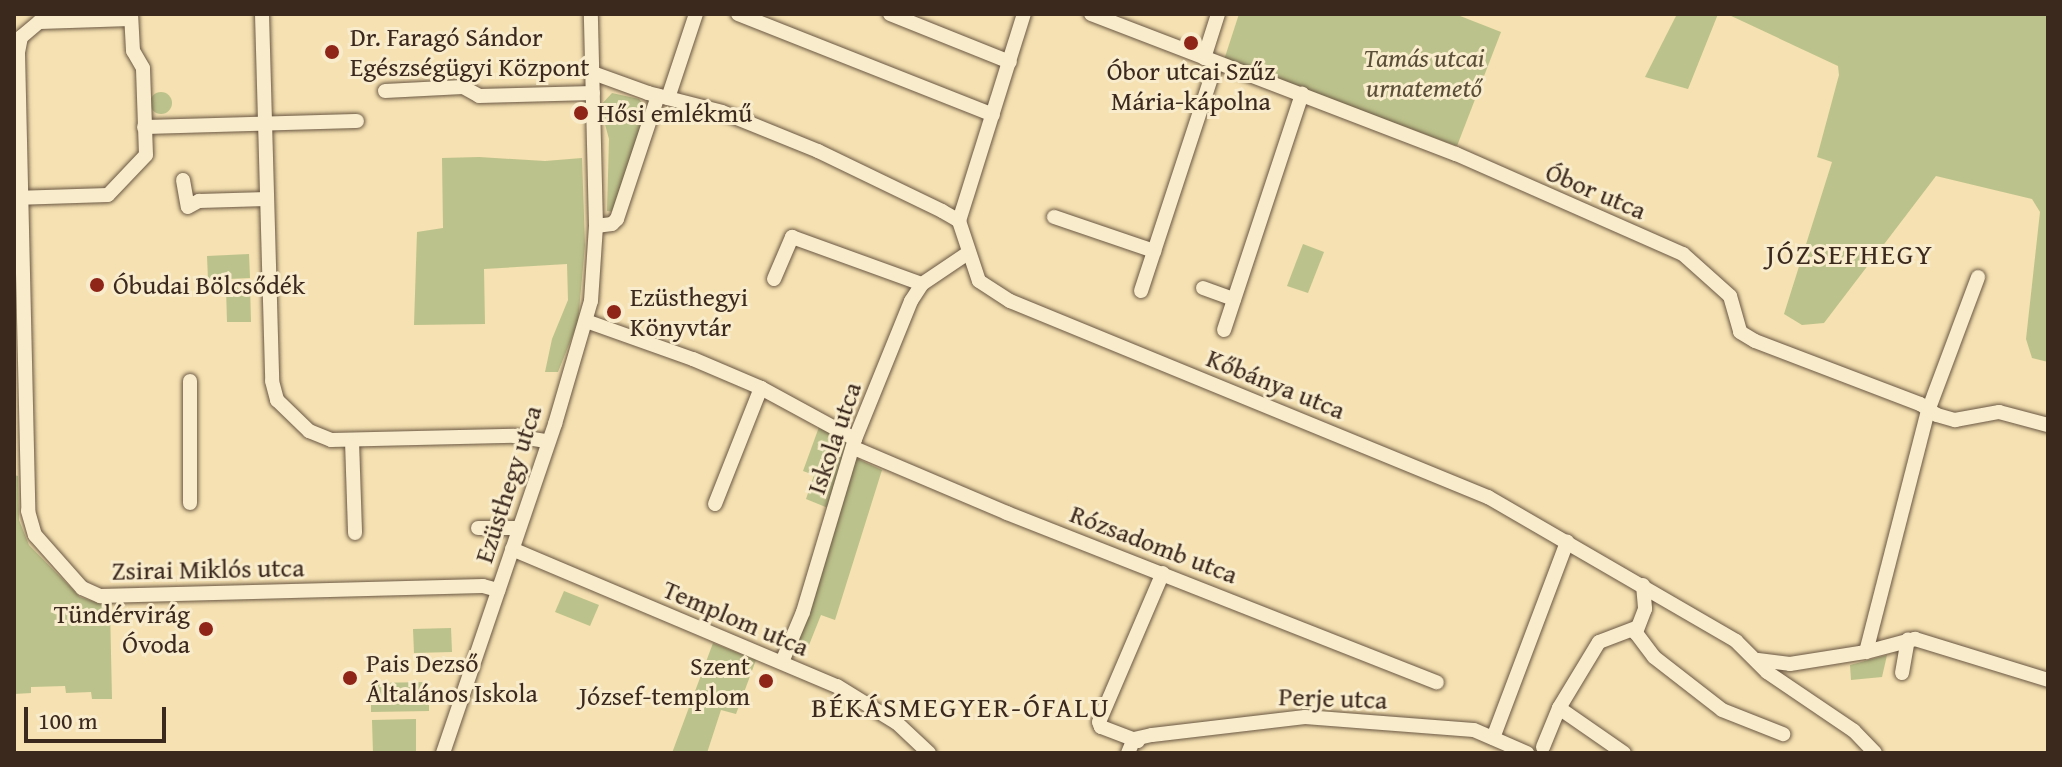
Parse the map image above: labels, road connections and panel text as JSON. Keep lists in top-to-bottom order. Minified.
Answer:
{"streets":{"street":["Óbor utca","Kőbánya utca","Iskola utca","Ezüsthegy utca","Rózsadomb utca","Zsirai Miklós utca","Templom utca","Perje utca"]},"crossings":[["Kőbánya utca","Iskola utca"],["Iskola utca","Rózsadomb utca"],["Iskola utca","Templom utca"],["Ezüsthegy utca","Rózsadomb utca"],["Ezüsthegy utca","Zsirai Miklós utca"],["Ezüsthegy utca","Templom utca"]],"districts":["JÓZSEFHEGY","BÉKÁSMEGYER-ÓFALU"],"parks":["Tamás utcai urnatemető"],"places":["Óbor utcai Szűz Mária-kápolna","Dr. Faragó Sándor Egészségügyi Központ","Hősi emlékmű","Óbudai Bölcsődék","Ezüsthegyi Könyvtár","Tündérvirág Óvoda","Pais Dezső Általános Iskola","Szent József-templom"],"scale_bar":"100 m"}
